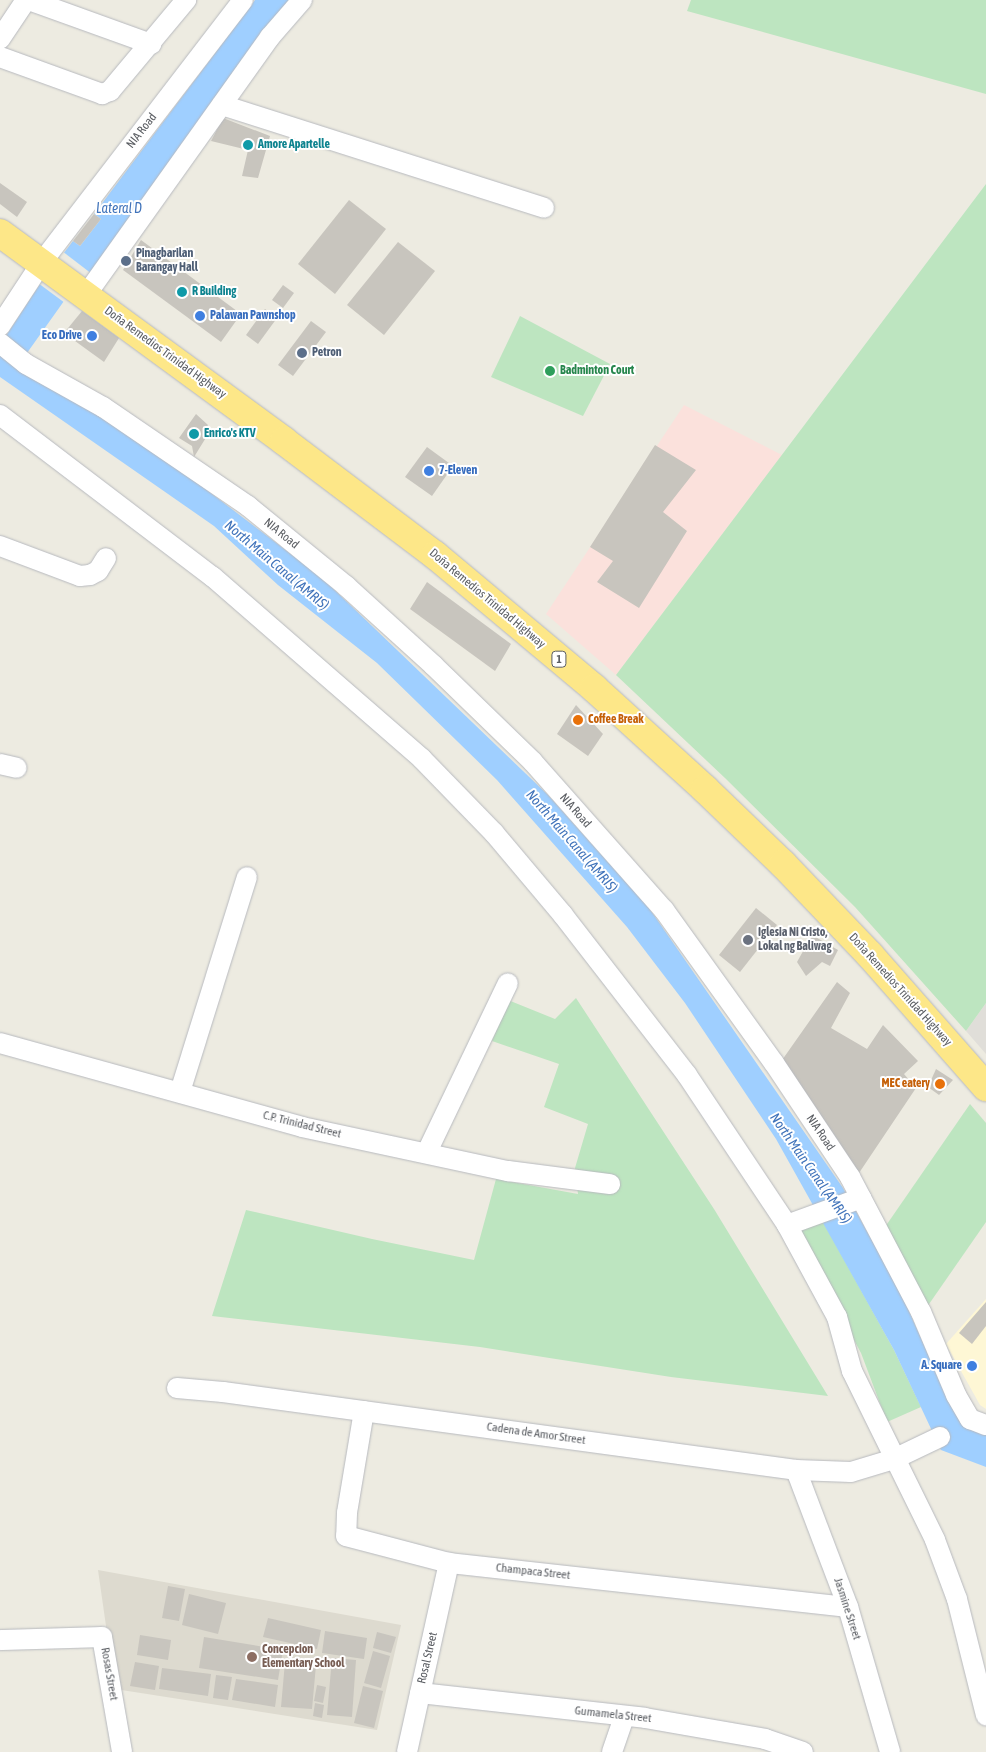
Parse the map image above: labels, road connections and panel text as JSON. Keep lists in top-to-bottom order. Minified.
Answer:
{"streets":{"highway":["Doña Remedios Trinidad Highway","1"],"street":["NIA Road","C.P. Trinidad Street","Cadena de Amor Street","Champaca Street","Jasmine Street","Rosal Street","Rosas Street","Gumamela Street"]},"crossings":[["NIA Road","Doña Remedios Trinidad Highway"],["Cadena de Amor Street","Champaca Street"],["Cadena de Amor Street","Jasmine Street"],["Champaca Street","Jasmine Street"],["Champaca Street","Rosal Street"],["Rosal Street","Gumamela Street"]],"water":["Lateral D","North Main Canal (AMRIS)"],"places":["Amore Apartelle","Pinagbarilan Barangay Hall","R Building","Palawan Pawnshop","Eco Drive","Petron","Badminton Court","Enrico's KTV","7-Eleven","Coffee Break","Iglesia Ni Cristo, Lokal ng Baliwag","MEC eatery","A. Square","Concepcion Elementary School"]}
